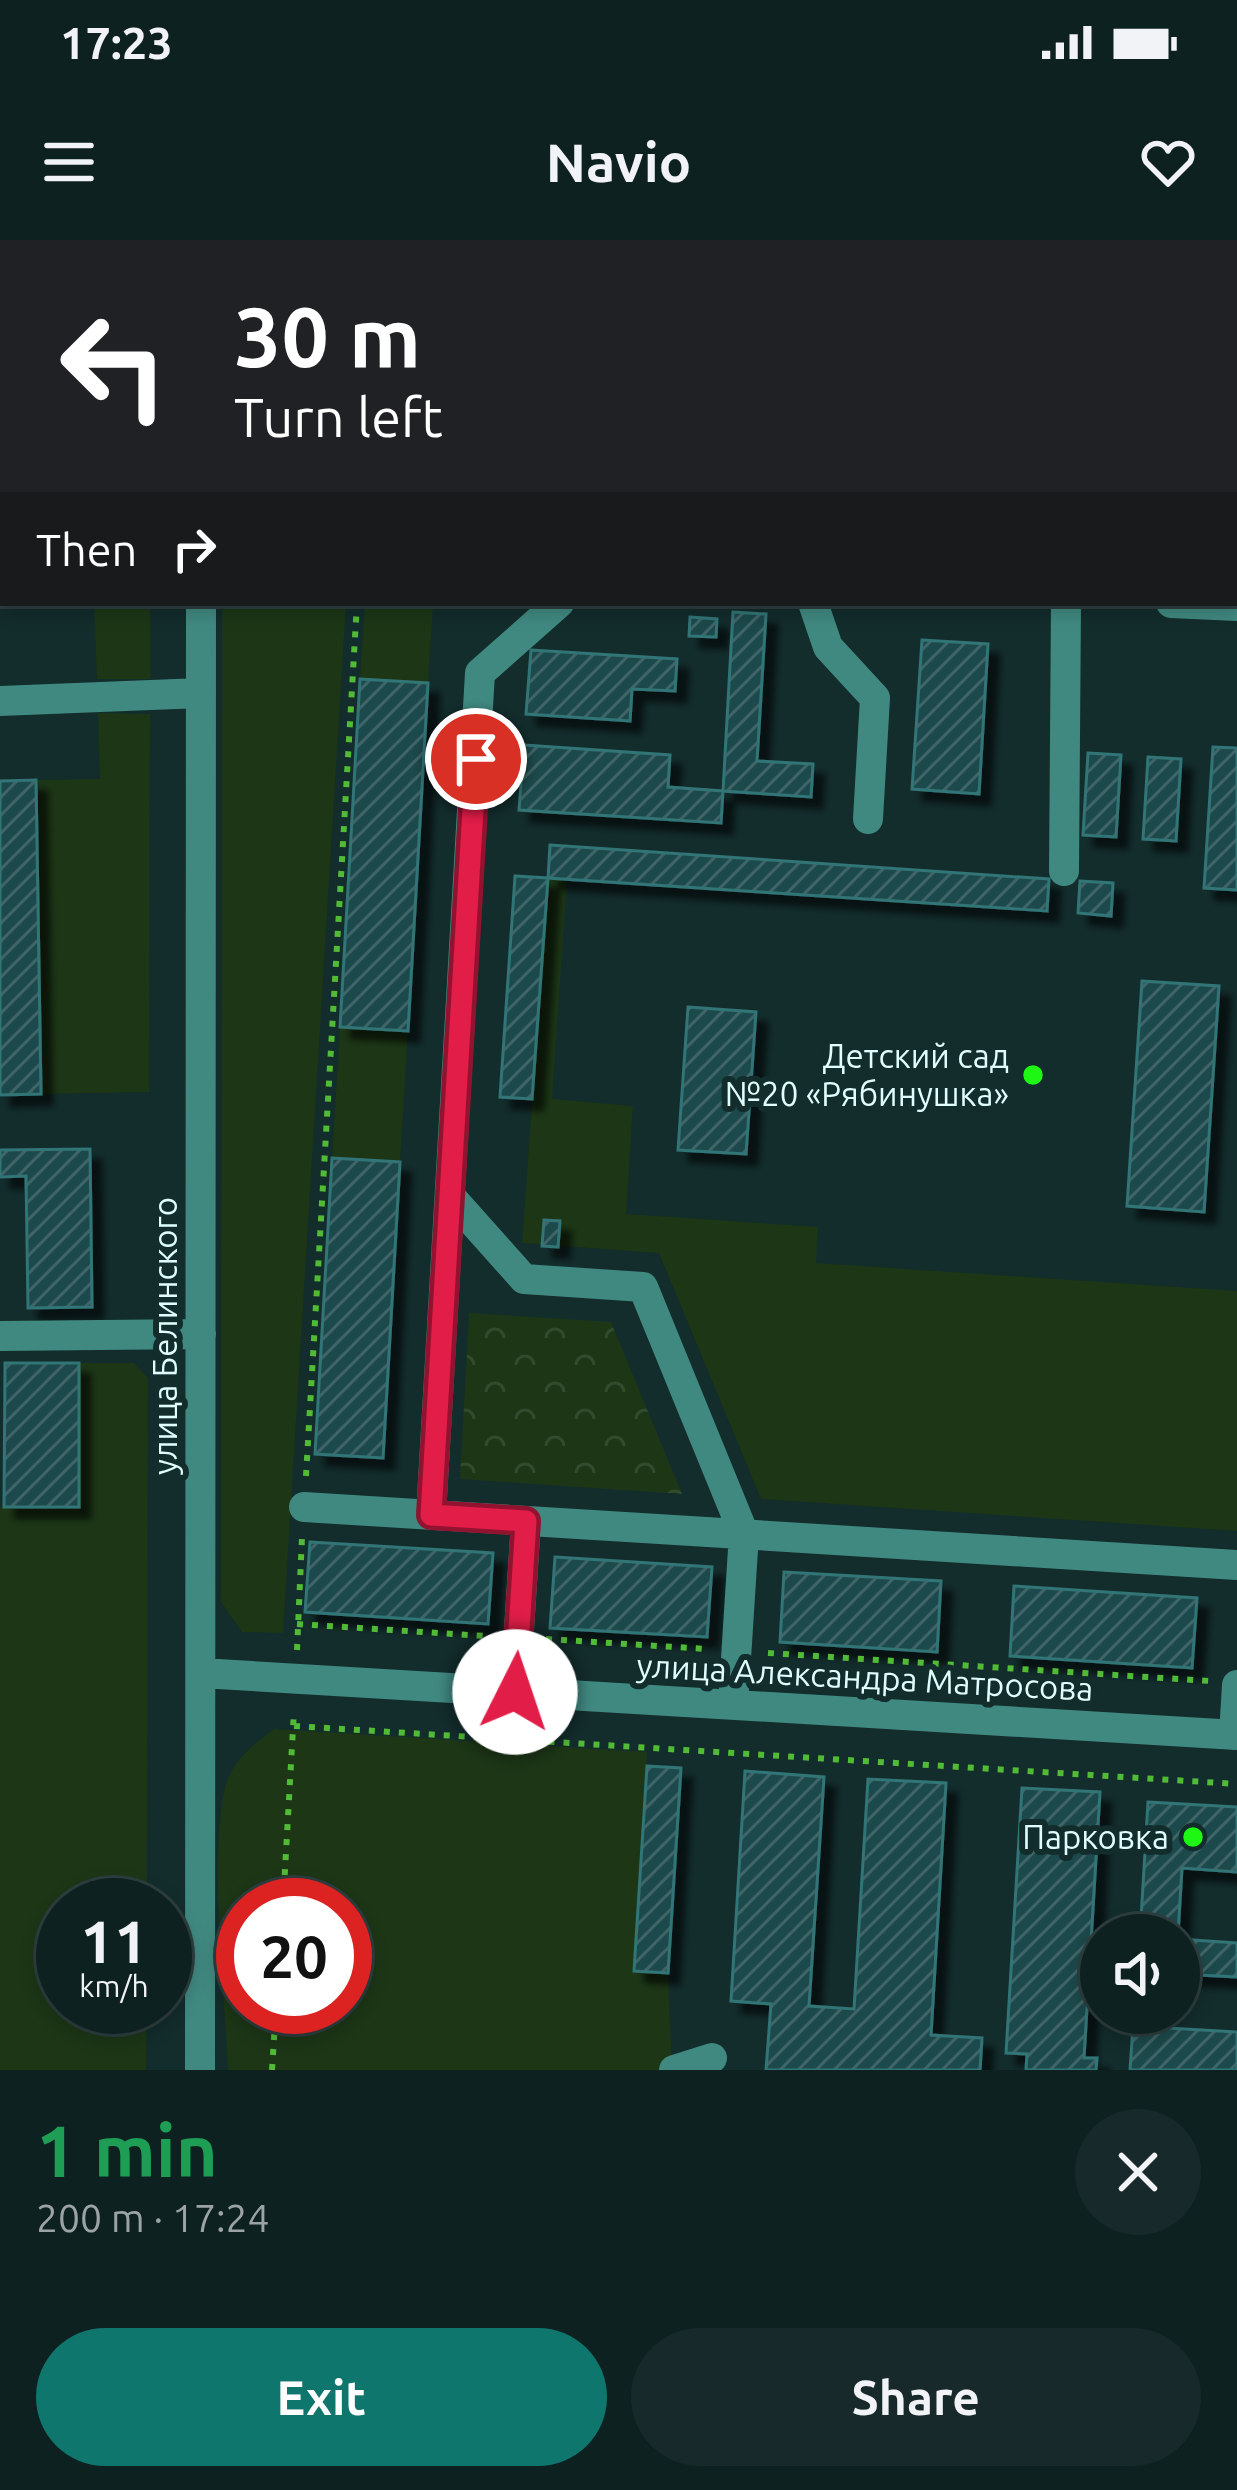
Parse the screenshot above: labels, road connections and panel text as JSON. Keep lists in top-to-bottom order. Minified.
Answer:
{"streets":{"street":["улица Белинского","улица Александра Матросова"]},"crossings":[["улица Белинского","улица Александра Матросова"]],"places":["Детский сад №20 «Рябинушка»","Парковка"],"page":{"status":"17:23","header":"Navio","turn":["30 m","Turn left"],"then":"Then","speed":"11 km/h","limit":"20","heading":["1 min","200 m · 17:24"],"buttons":["Exit","Share"]}}
